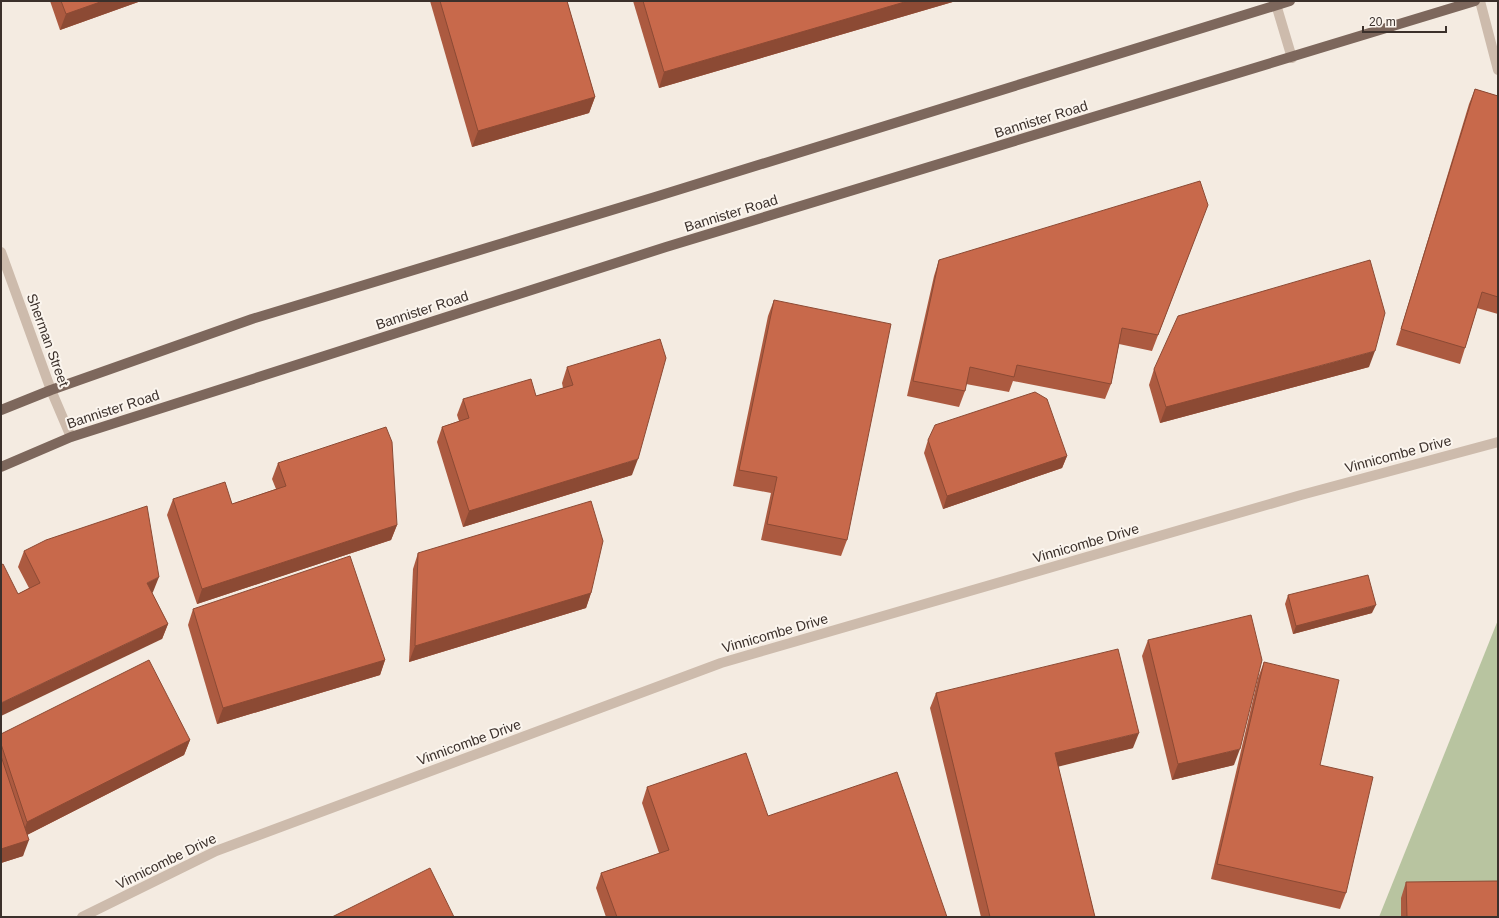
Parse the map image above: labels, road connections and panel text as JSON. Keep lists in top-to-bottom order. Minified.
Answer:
{"streets":{"main road":["Bannister Road"],"street":["Sherman Street","Vinnicombe Drive"]},"crossings":[["Bannister Road","Sherman Street"]],"scale_bar":"20 m"}
